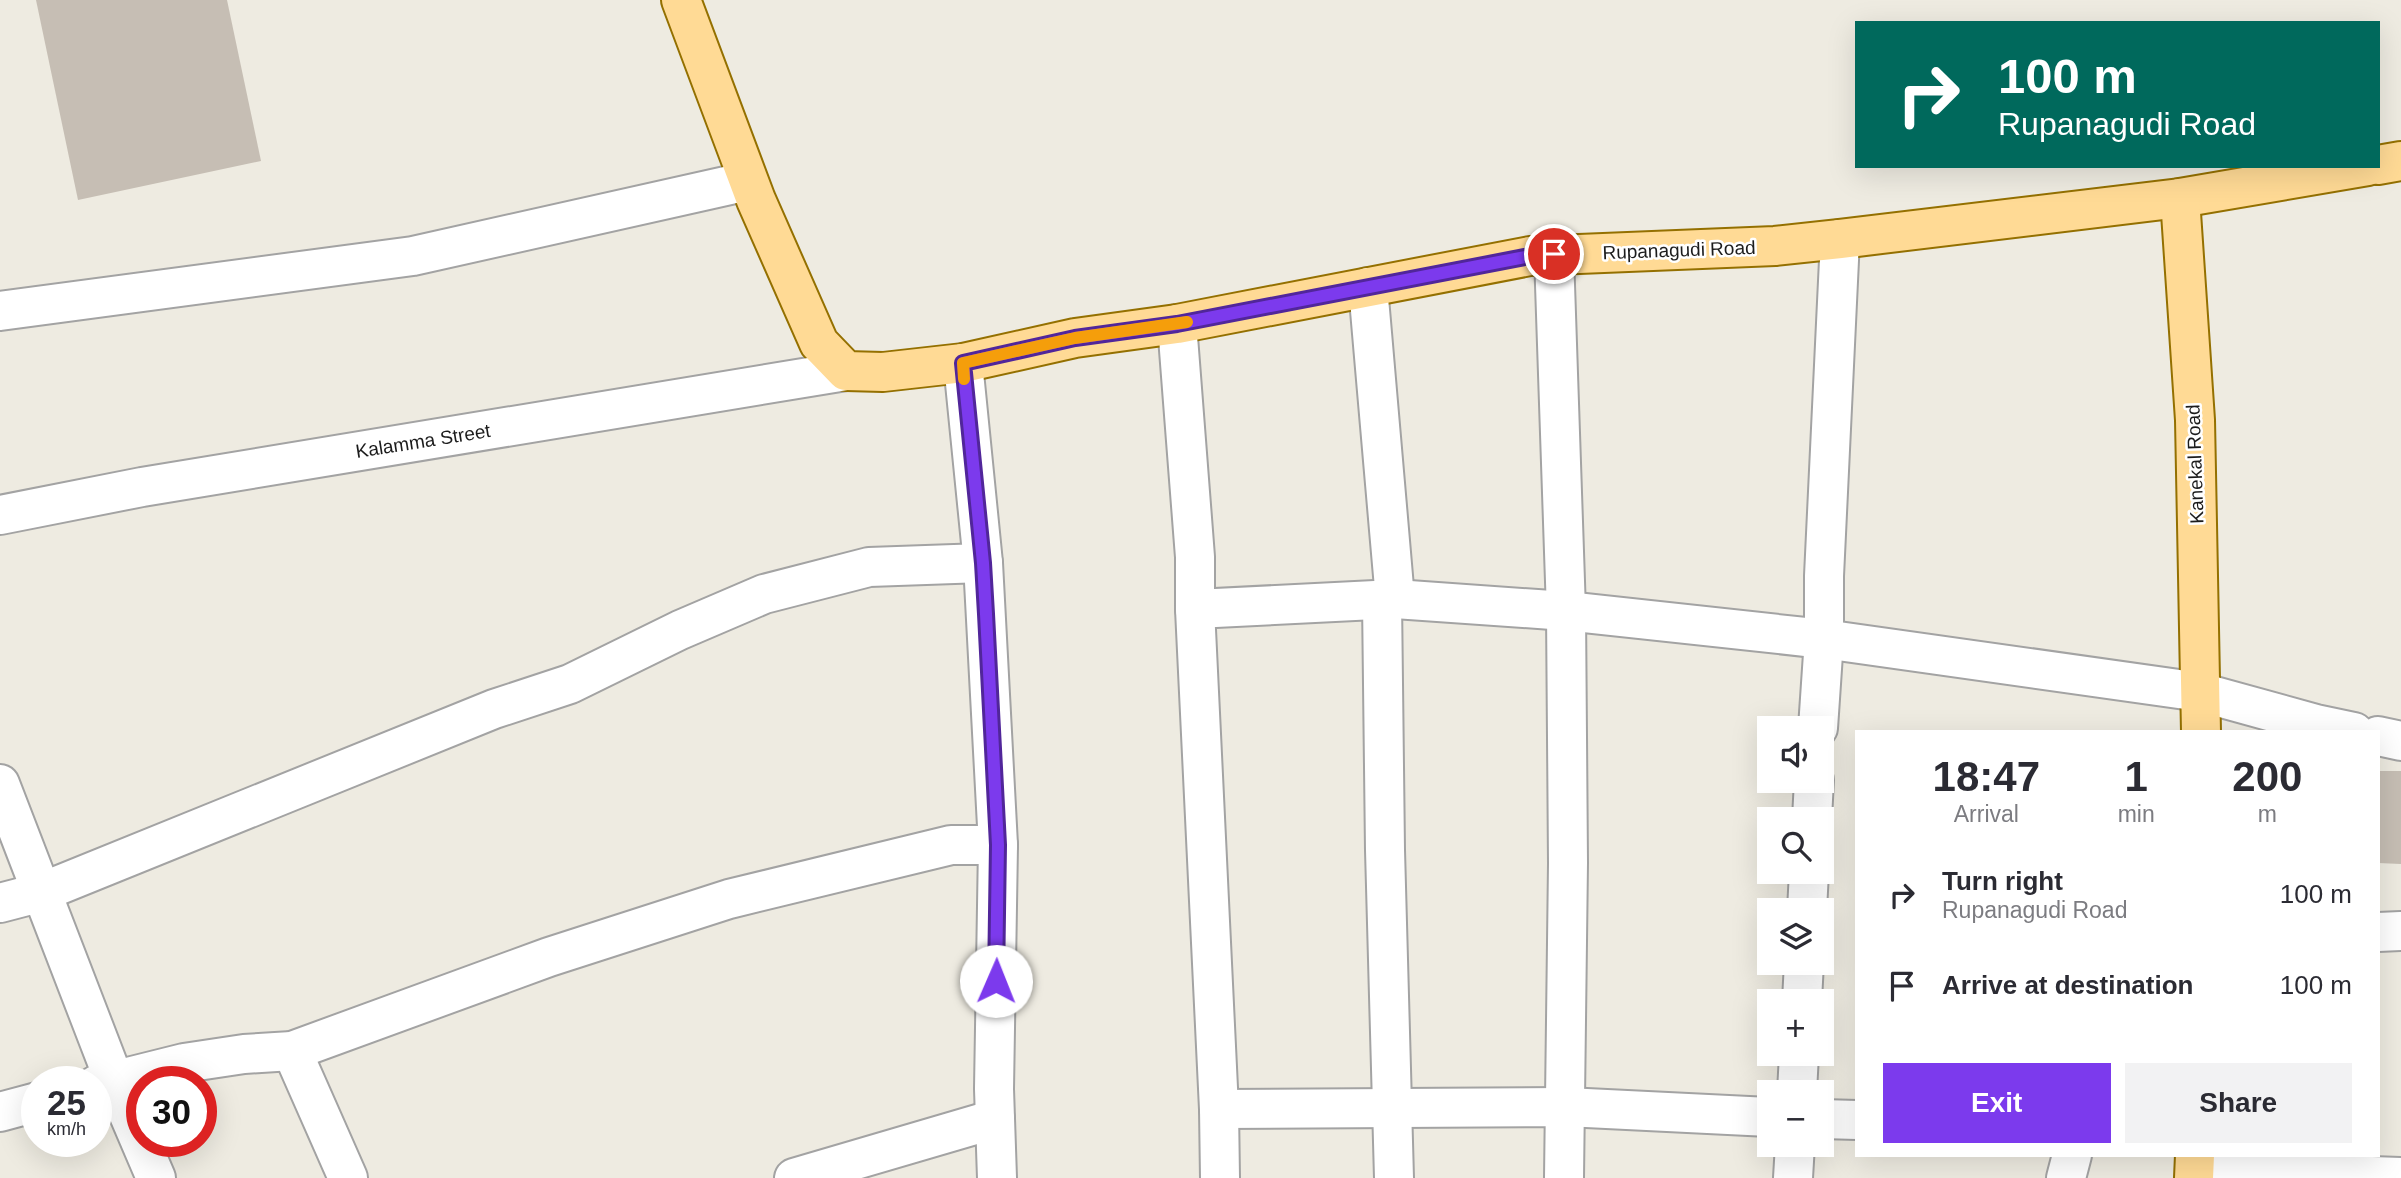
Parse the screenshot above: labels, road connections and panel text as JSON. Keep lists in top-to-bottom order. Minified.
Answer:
{"streets":{"main road":["Rupanagudi Road","Kanekal Road"],"street":["Kalamma Street"]},"crossings":[["Rupanagudi Road","Kalamma Street"],["Rupanagudi Road","Kanekal Road"]],"page":{"turn":["100 m","Rupanagudi Road"],"map_buttons":["+","−"],"eta":["18:47","Arrival","1","min","200","m"],"list":[{"name":"Turn right","note":"Rupanagudi Road","value":"100 m"},{"name":"Arrive at destination","value":"100 m"}],"buttons":["Exit","Share"],"speed":"25 km/h","limit":"30"}}
